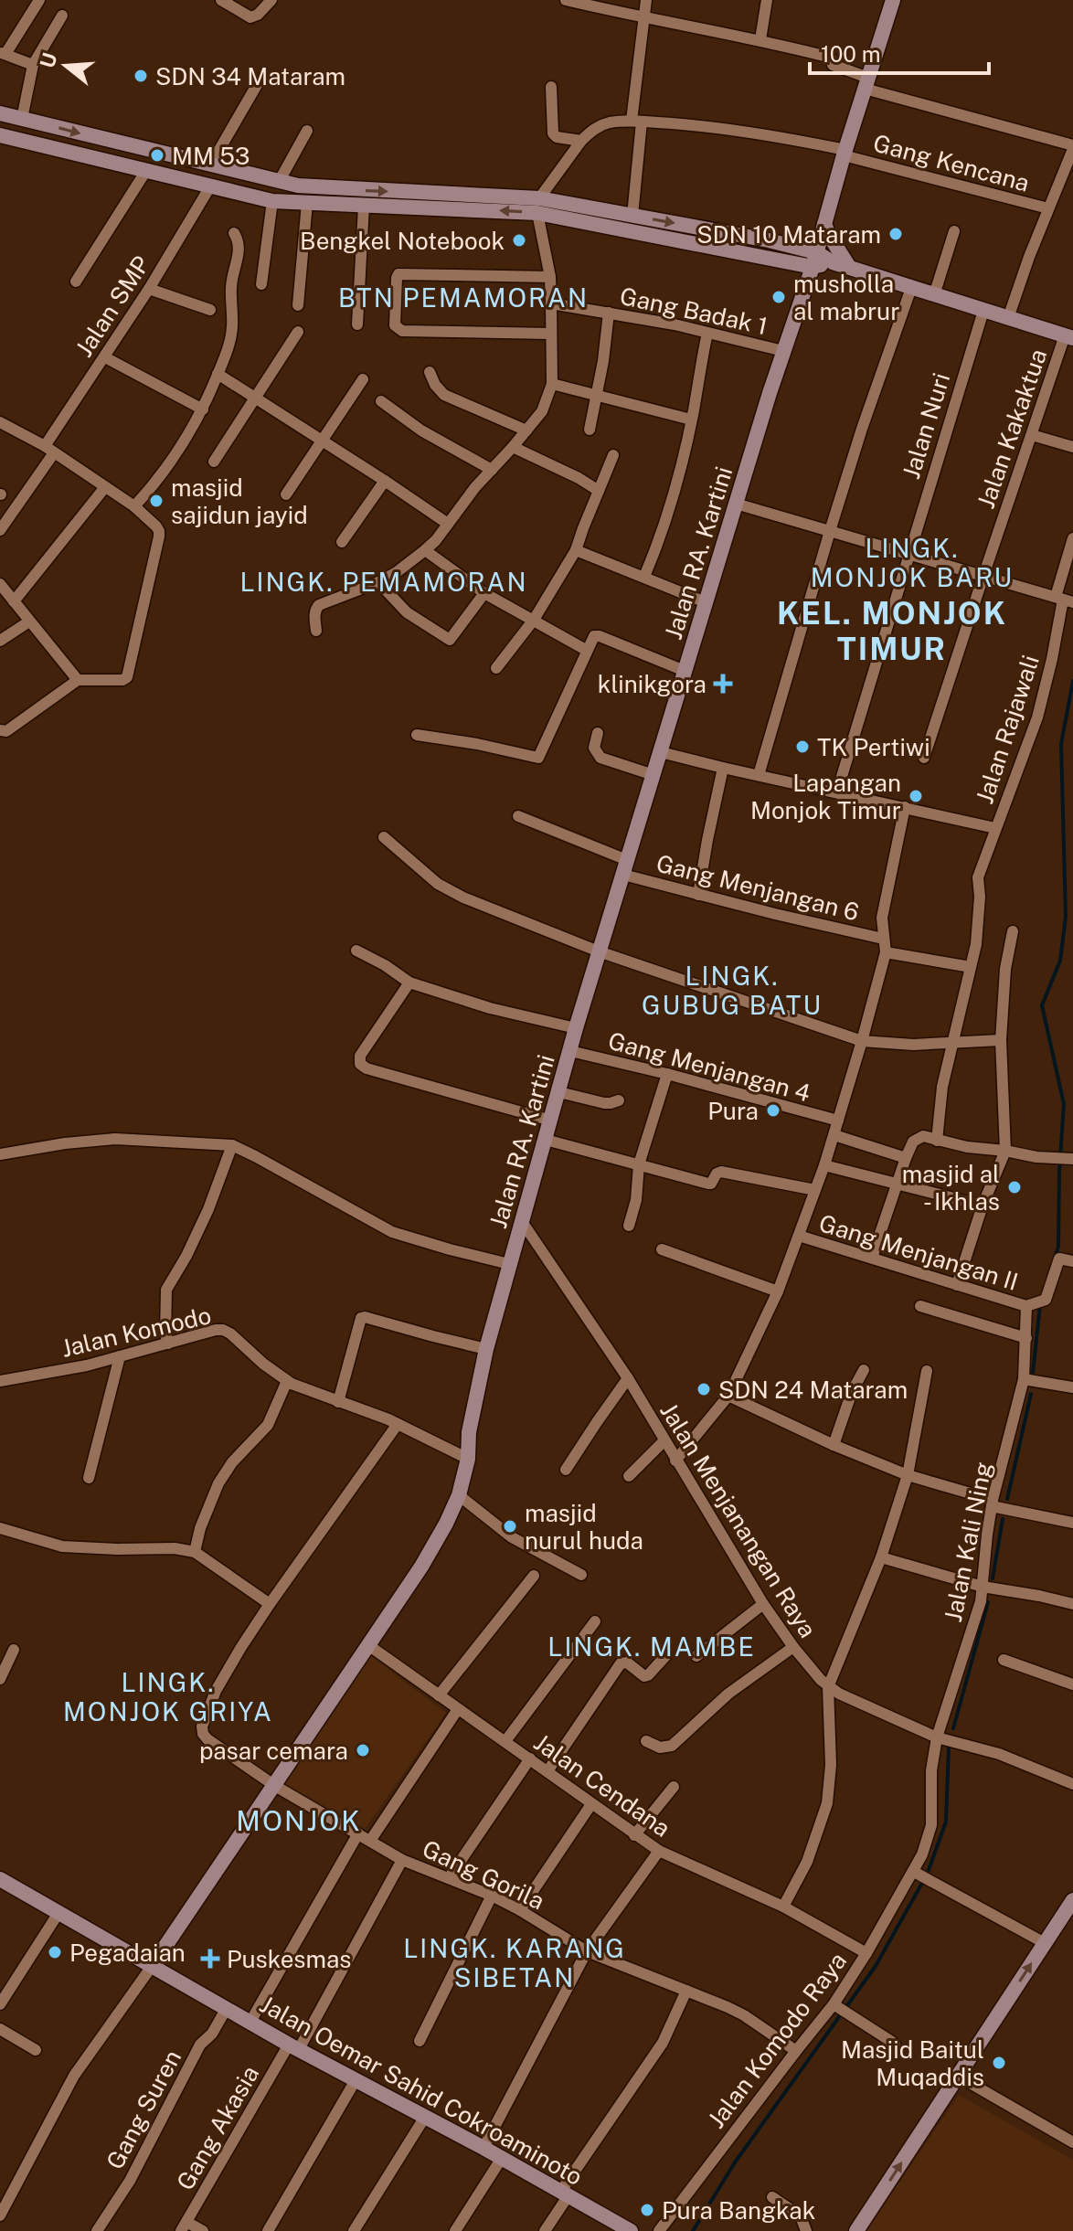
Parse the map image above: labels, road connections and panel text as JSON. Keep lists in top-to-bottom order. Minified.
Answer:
{"streets":{"street":["Gang Kencana","Jalan SMP","Gang Badak 1","Jalan Nuri","Jalan Kakaktua","Jalan RA. Kartini","Jalan Rajawali","Gang Menjangan 6","Gang Menjangan 4","Gang Menjangan II","Jalan Komodo","Jalan Menjanangan Raya","Jalan Kali Ning","Jalan Cendana","Gang Gorila","Jalan Komodo Raya","Jalan Oemar Sahid Cokroaminoto","Gang Suren","Gang Akasia"]},"crossings":[["Gang Kencana","Jalan RA. Kartini"],["Gang Badak 1","Jalan RA. Kartini"],["Jalan RA. Kartini","Gang Menjangan 6"],["Jalan RA. Kartini","Gang Menjangan 4"],["Jalan RA. Kartini","Jalan Komodo"],["Jalan RA. Kartini","Jalan Menjanangan Raya"],["Jalan RA. Kartini","Jalan Cendana"],["Jalan RA. Kartini","Gang Gorila"],["Jalan RA. Kartini","Jalan Oemar Sahid Cokroaminoto"],["Gang Menjangan 4","Gang Menjangan II"],["Gang Menjangan II","Jalan Menjanangan Raya"],["Gang Menjangan II","Jalan Kali Ning"],["Jalan Komodo","Gang Gorila"],["Jalan Menjanangan Raya","Jalan Kali Ning"],["Jalan Menjanangan Raya","Jalan Komodo Raya"],["Jalan Kali Ning","Jalan Komodo Raya"],["Jalan Cendana","Jalan Komodo Raya"],["Gang Gorila","Jalan Komodo Raya"],["Gang Gorila","Gang Akasia"],["Jalan Oemar Sahid Cokroaminoto","Gang Suren"],["Jalan Oemar Sahid Cokroaminoto","Gang Akasia"]],"districts":["BTN PEMAMORAN","LINGK. MONJOK BARU","LINGK. PEMAMORAN","KEL. MONJOK TIMUR","LINGK. GUBUG BATU","LINGK. MAMBE","LINGK. MONJOK GRIYA","MONJOK","LINGK. KARANG SIBETAN"],"places":{"other":["SDN 34 Mataram","MM 53","SDN 10 Mataram","Bengkel Notebook","musholla al mabrur","masjid sajidun jayid","TK Pertiwi","Lapangan Monjok Timur","Pura","masjid al - Ikhlas","SDN 24 Mataram","masjid nurul huda","pasar cemara","Pegadaian","Masjid Baitul Muqaddis","Pura Bangkak"],"health":["klinikgora","Puskesmas"]},"scale_bar":"100 m","north":"left"}
